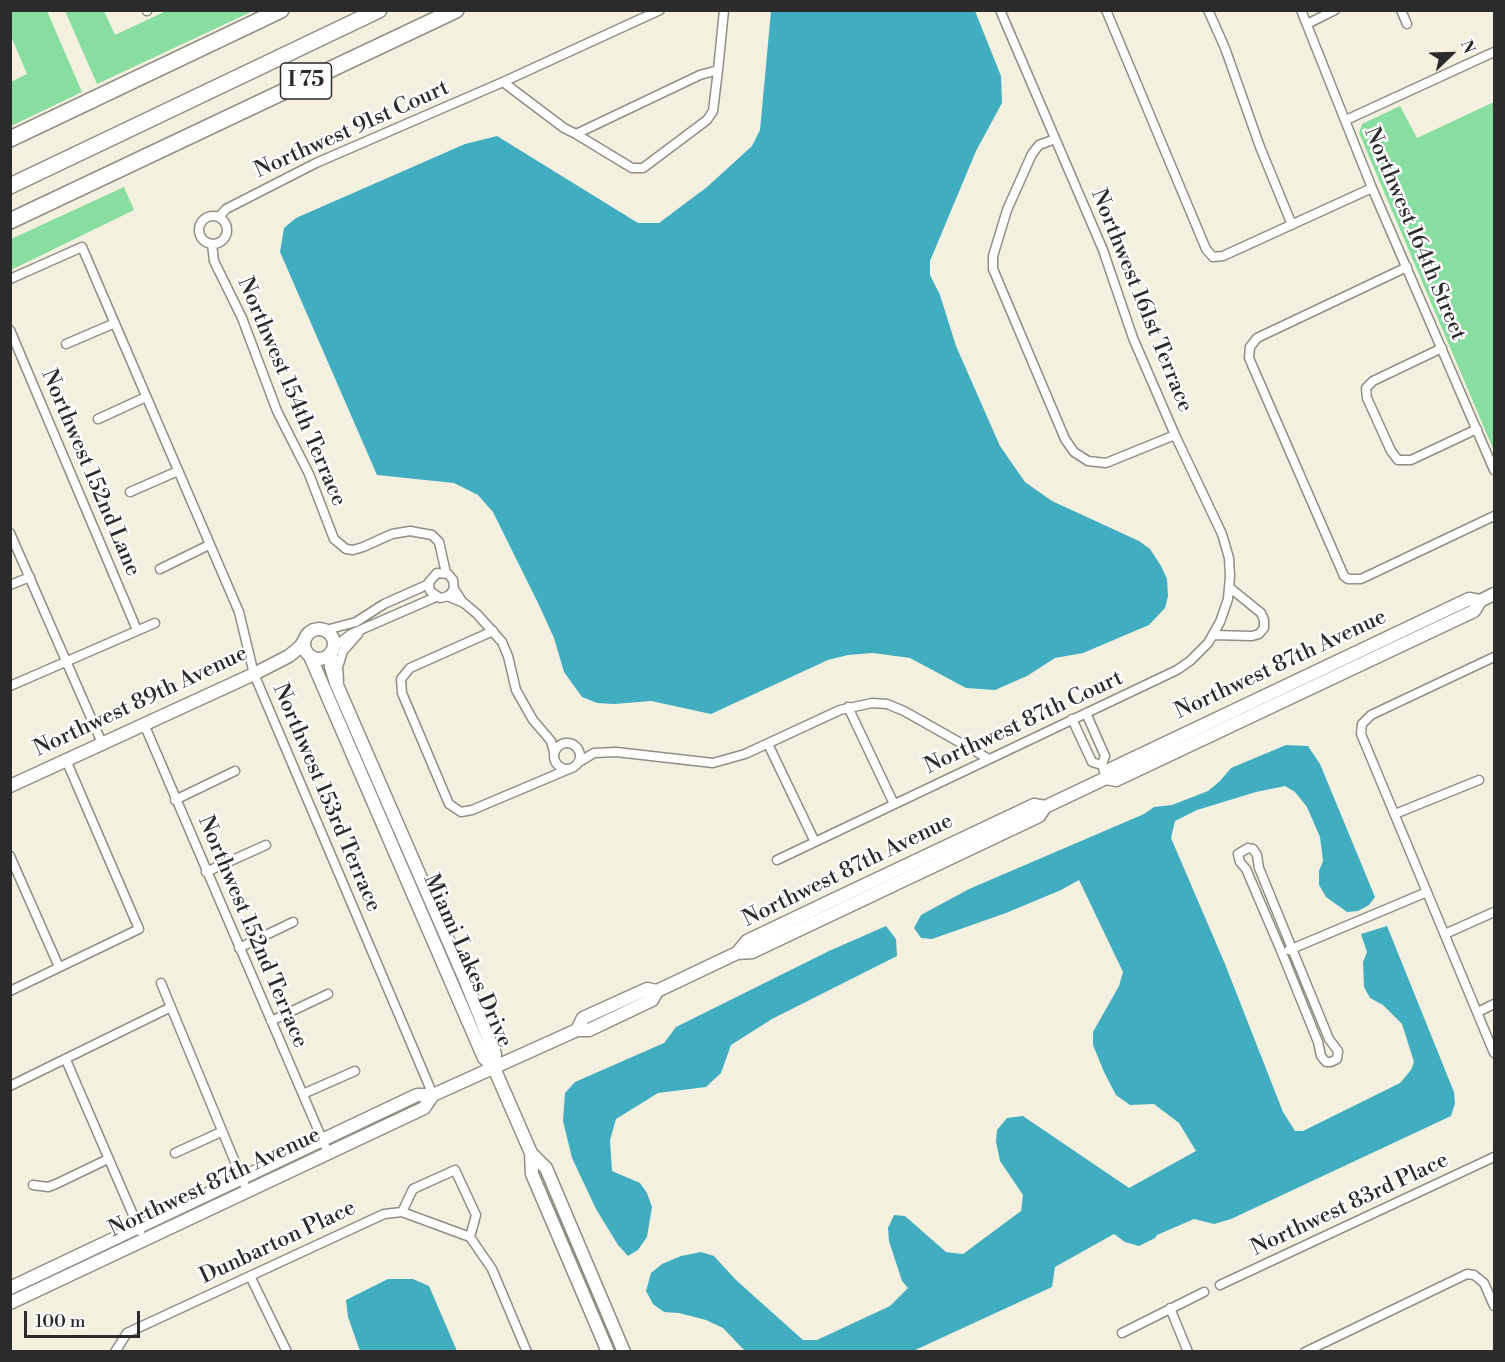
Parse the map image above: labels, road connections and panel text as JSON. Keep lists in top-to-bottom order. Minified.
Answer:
{"streets":{"highway":["I 75"],"street":["Northwest 91st Court","Northwest 164th Street","Northwest 161st Terrace","Northwest 154th Terrace","Northwest 152nd Lane","Northwest 87th Avenue","Northwest 89th Avenue","Northwest 87th Court","Northwest 153rd Terrace","Northwest 152nd Terrace","Miami Lakes Drive","Northwest 83rd Place","Dunbarton Place"]},"crossings":[["Northwest 91st Court","Northwest 154th Terrace"],["Northwest 161st Terrace","Northwest 87th Court"],["Northwest 87th Avenue","Northwest 153rd Terrace"],["Northwest 87th Avenue","Northwest 152nd Terrace"],["Northwest 87th Avenue","Miami Lakes Drive"],["Northwest 89th Avenue","Northwest 153rd Terrace"],["Northwest 89th Avenue","Northwest 152nd Terrace"],["Northwest 89th Avenue","Miami Lakes Drive"]],"scale_bar":"100 m","north":"top right"}
